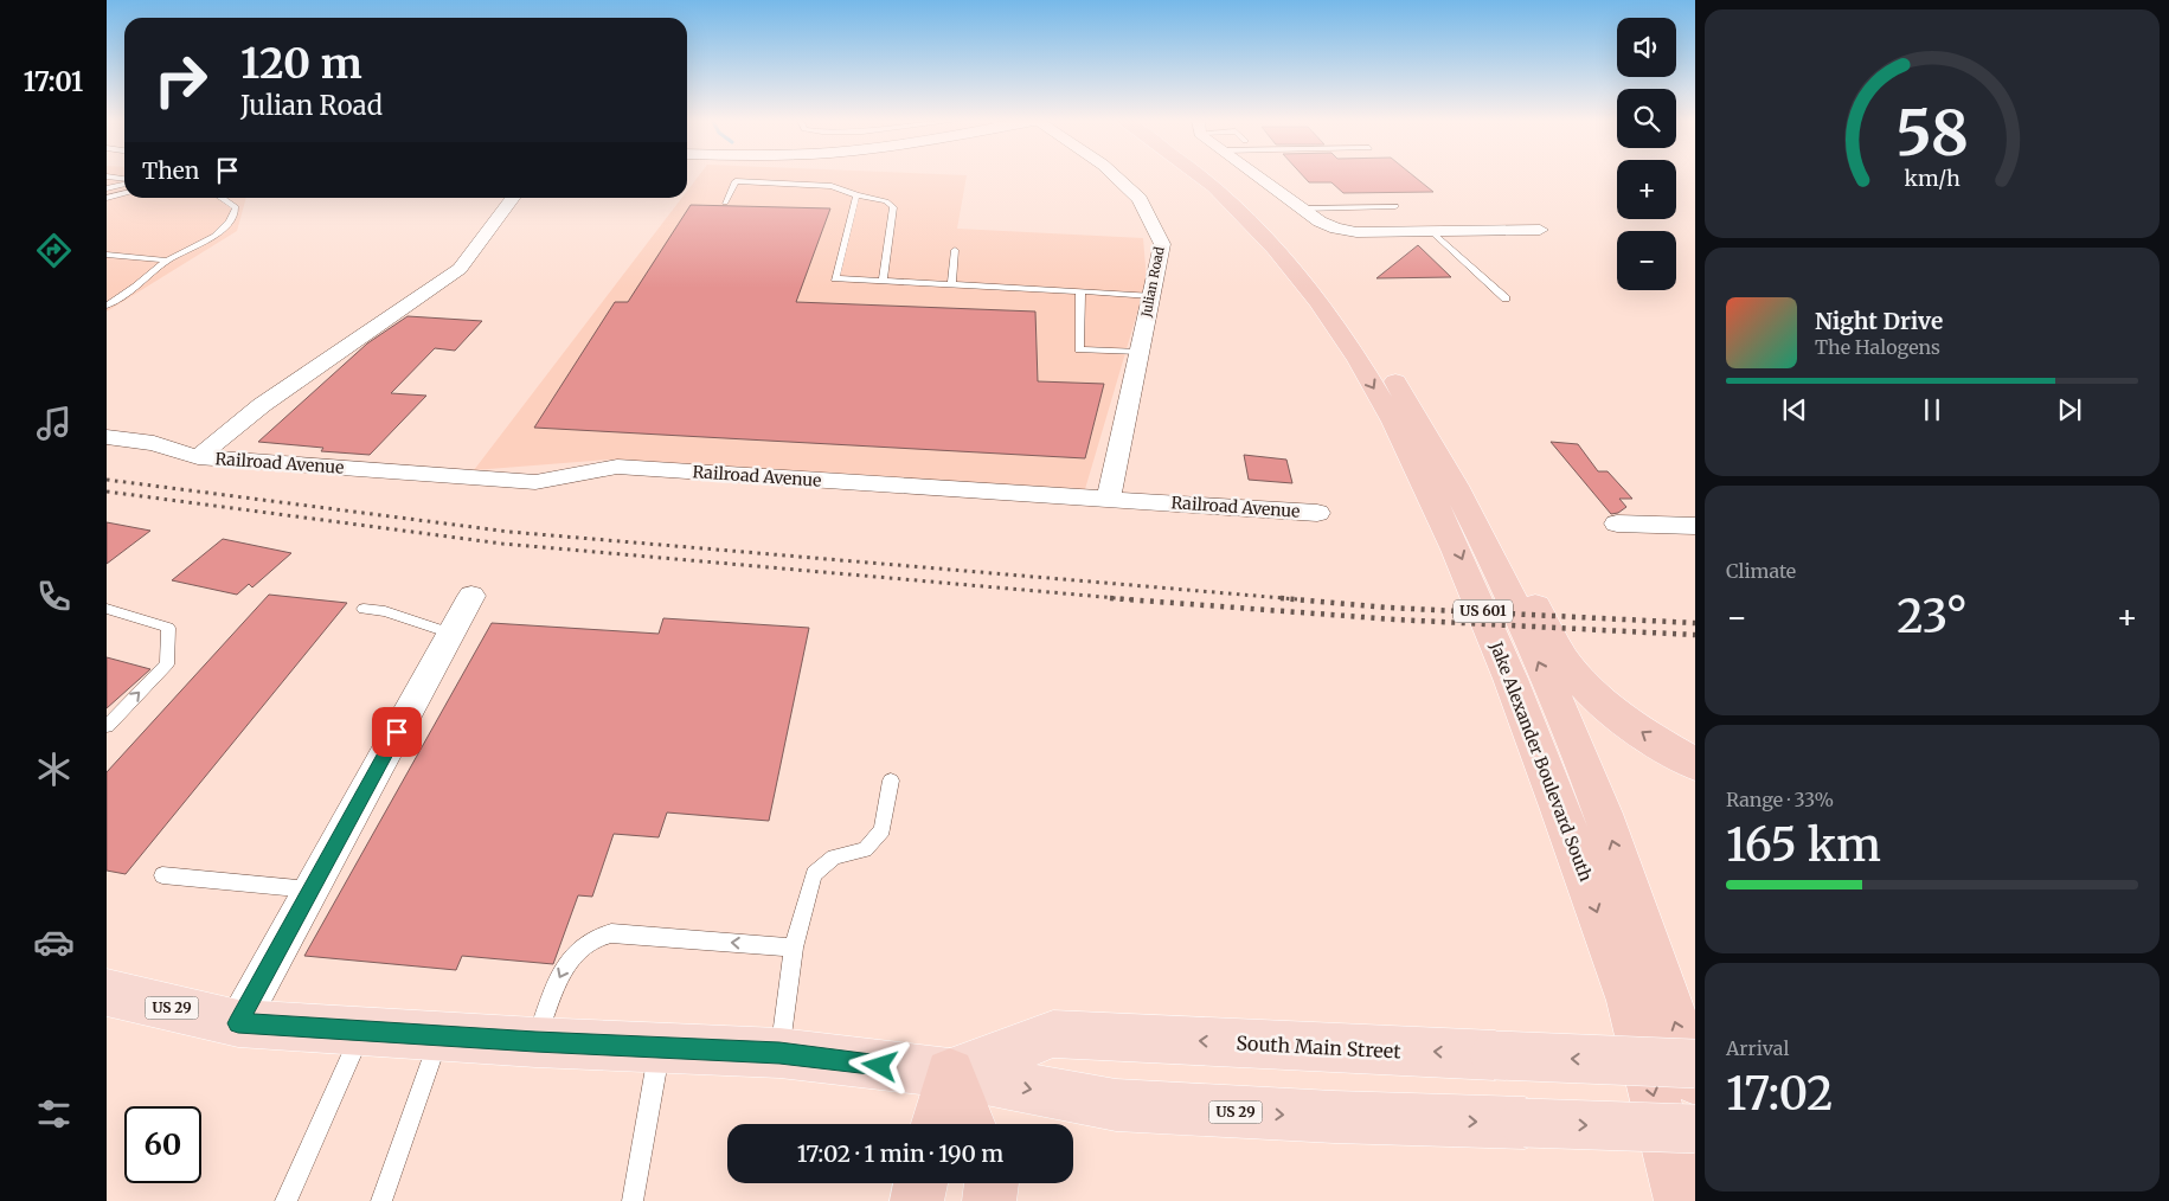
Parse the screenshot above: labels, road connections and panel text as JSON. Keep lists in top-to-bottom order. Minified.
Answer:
{"streets":{"highway":["US 601","Jake Alexander Boulevard South"],"main road":["US 29","South Main Street"],"street":["Julian Road","Railroad Avenue"]},"crossings":[["Julian Road","Railroad Avenue"]],"page":{"tabs":"17:01","map_buttons":["+","−"],"turn":["120 m","Julian Road"],"then":"Then","song":["Night Drive","The Halogens"],"tile":["Climate",["Range · 33%","165 km"],["Arrival","17:02"]],"heat":["−","23°","+"],"limit":"60","trip":"17:02 · 1 min · 190 m","gauge":["58","km/h"]}}
